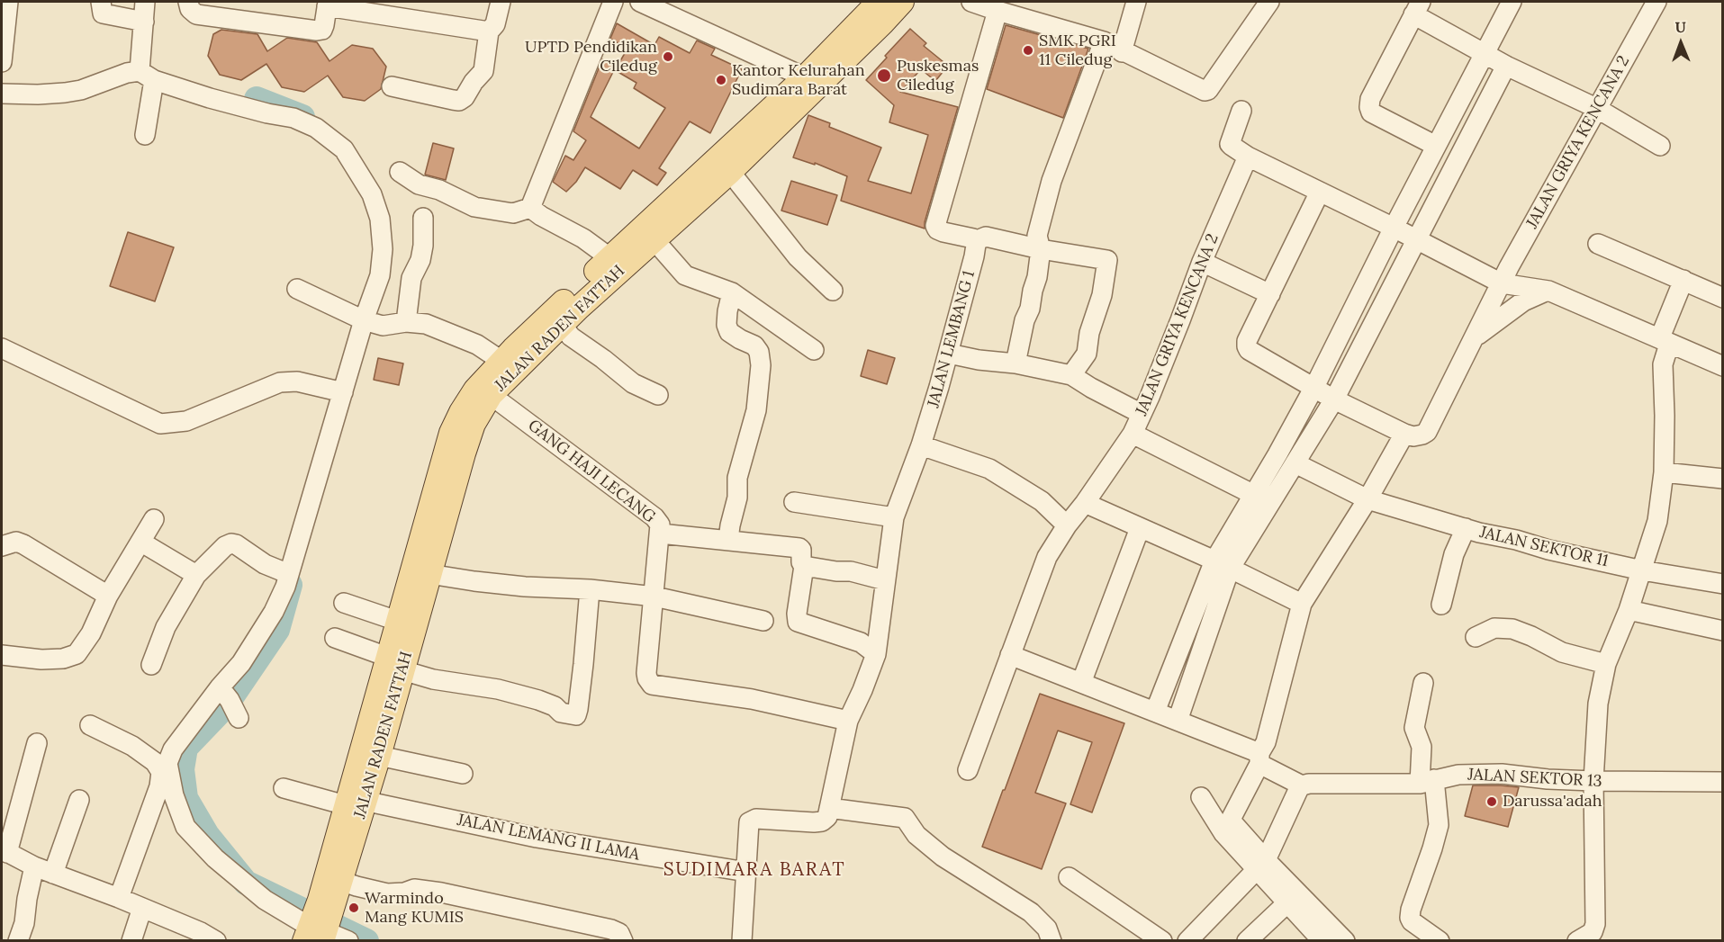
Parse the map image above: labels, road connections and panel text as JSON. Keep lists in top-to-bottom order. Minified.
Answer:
{"streets":{"main road":["JALAN RADEN FATTAH"],"street":["JALAN GRIYA KENCANA 2","JALAN LEMBANG 1","GANG HAJI LECANG","JALAN SEKTOR 11","JALAN SEKTOR 13","JALAN LEMANG II LAMA"]},"crossings":[["JALAN RADEN FATTAH","GANG HAJI LECANG"],["JALAN RADEN FATTAH","JALAN LEMANG II LAMA"],["JALAN LEMBANG 1","GANG HAJI LECANG"]],"districts":["SUDIMARA BARAT"],"places":["SMK PGRI 11 Ciledug","UPTD Pendidikan Ciledug","Puskesmas Ciledug","Kantor Kelurahan Sudimara Barat","Darussa'adah","Warmindo Mang KUMIS"],"north":"top"}
